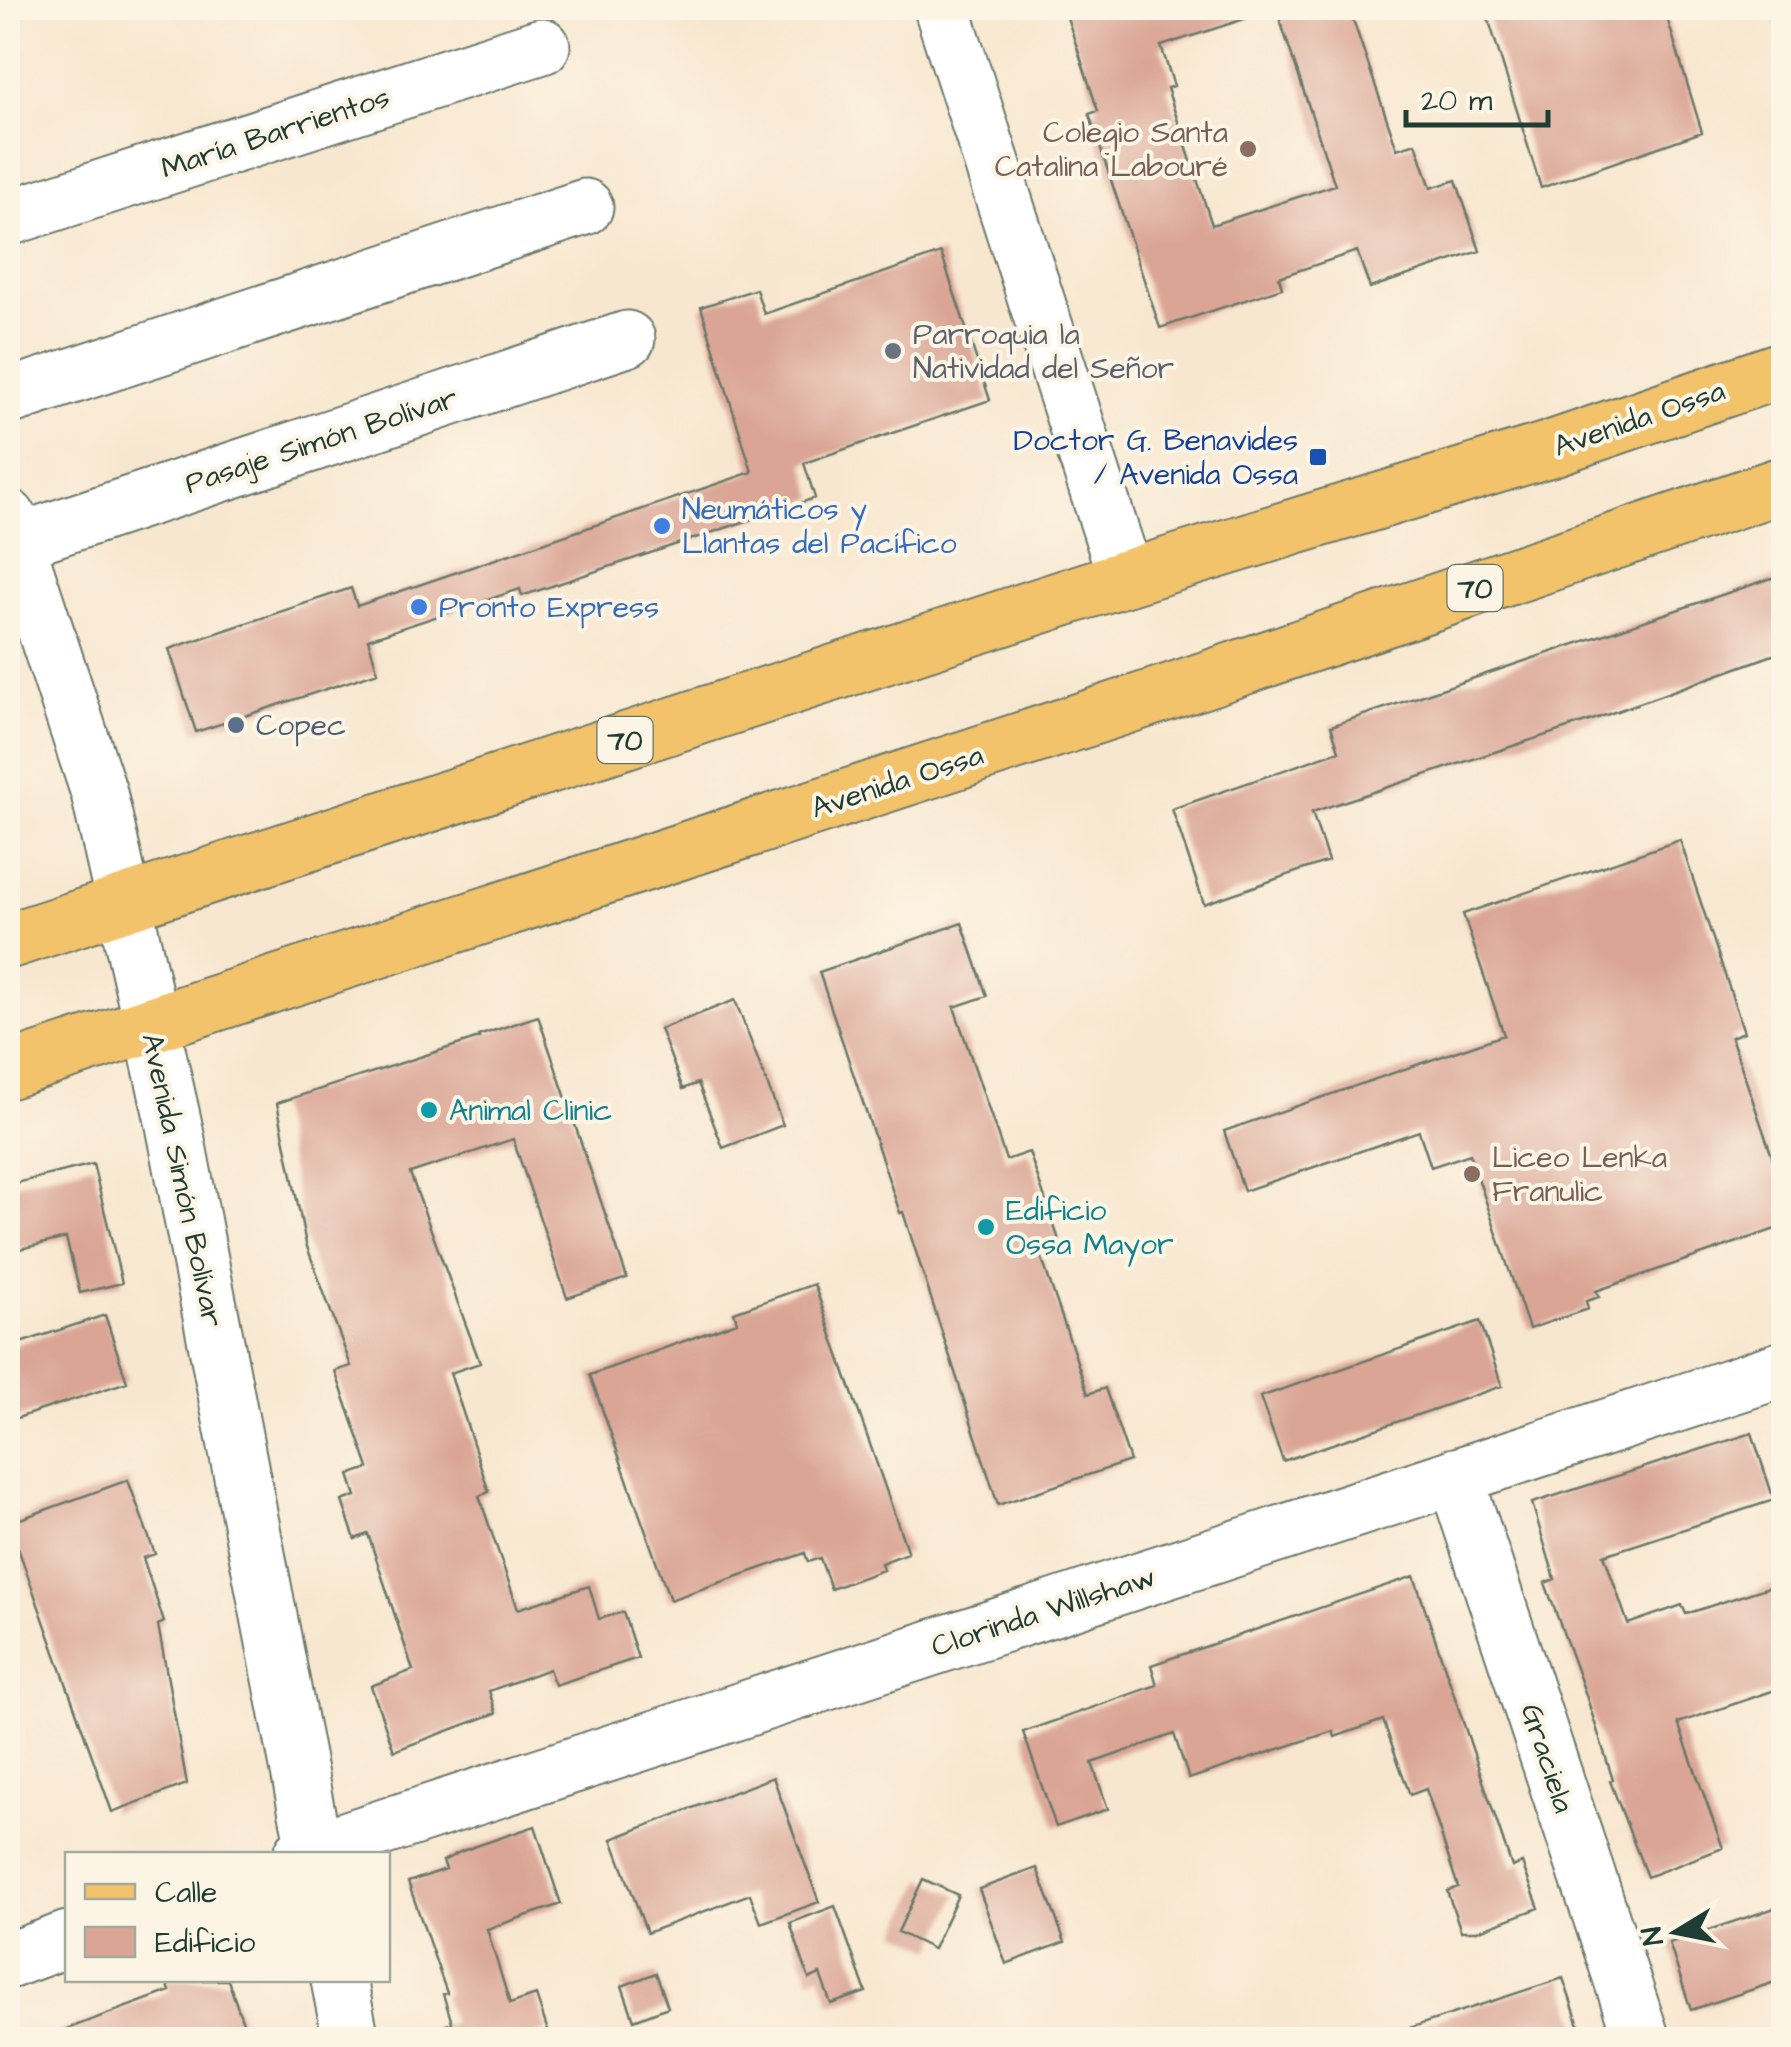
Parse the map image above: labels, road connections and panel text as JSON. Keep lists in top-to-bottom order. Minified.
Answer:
{"streets":{"main road":["Avenida Ossa","70"],"street":["María Barrientos","Pasaje Simón Bolívar","Avenida Simón Bolívar","Clorinda Willshaw","Graciela"]},"crossings":[["Avenida Ossa","Avenida Simón Bolívar"],["Pasaje Simón Bolívar","Avenida Simón Bolívar"],["Clorinda Willshaw","Graciela"]],"places":{"other":["Colegio Santa Catalina Labouré","Parroquia la Natividad del Señor","Neumáticos y Llantas del Pacífico","Pronto Express","Copec","Animal Clinic","Liceo Lenka Franulic","Edificio Ossa Mayor"],"transit":["Doctor G. Benavides / Avenida Ossa"]},"legend":["Calle","Edificio"],"scale_bar":"20 m","north":"left"}
